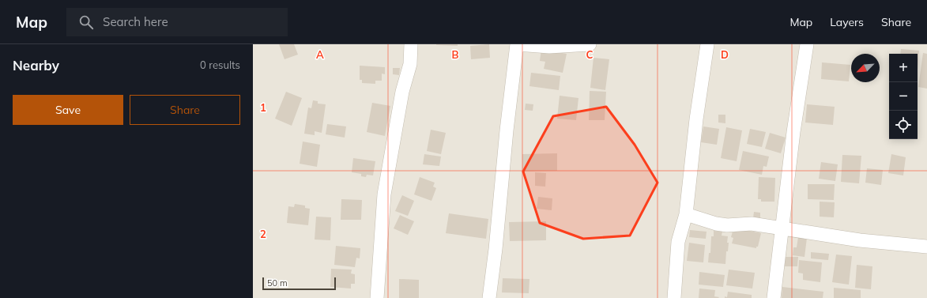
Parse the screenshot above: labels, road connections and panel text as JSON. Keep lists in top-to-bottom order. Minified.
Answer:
{"scale_bar":"50 m","north":"bottom left","page":{"header":"Map","search":"Search here","nav":["Map","Layers","Share"],"heading":["Nearby","0 results"],"map_buttons":["+","−"],"buttons":["Save","Share"],"scale":"50 m"},"grid":{"columns":["A","B","C","D"],"rows":["1","2"]}}
